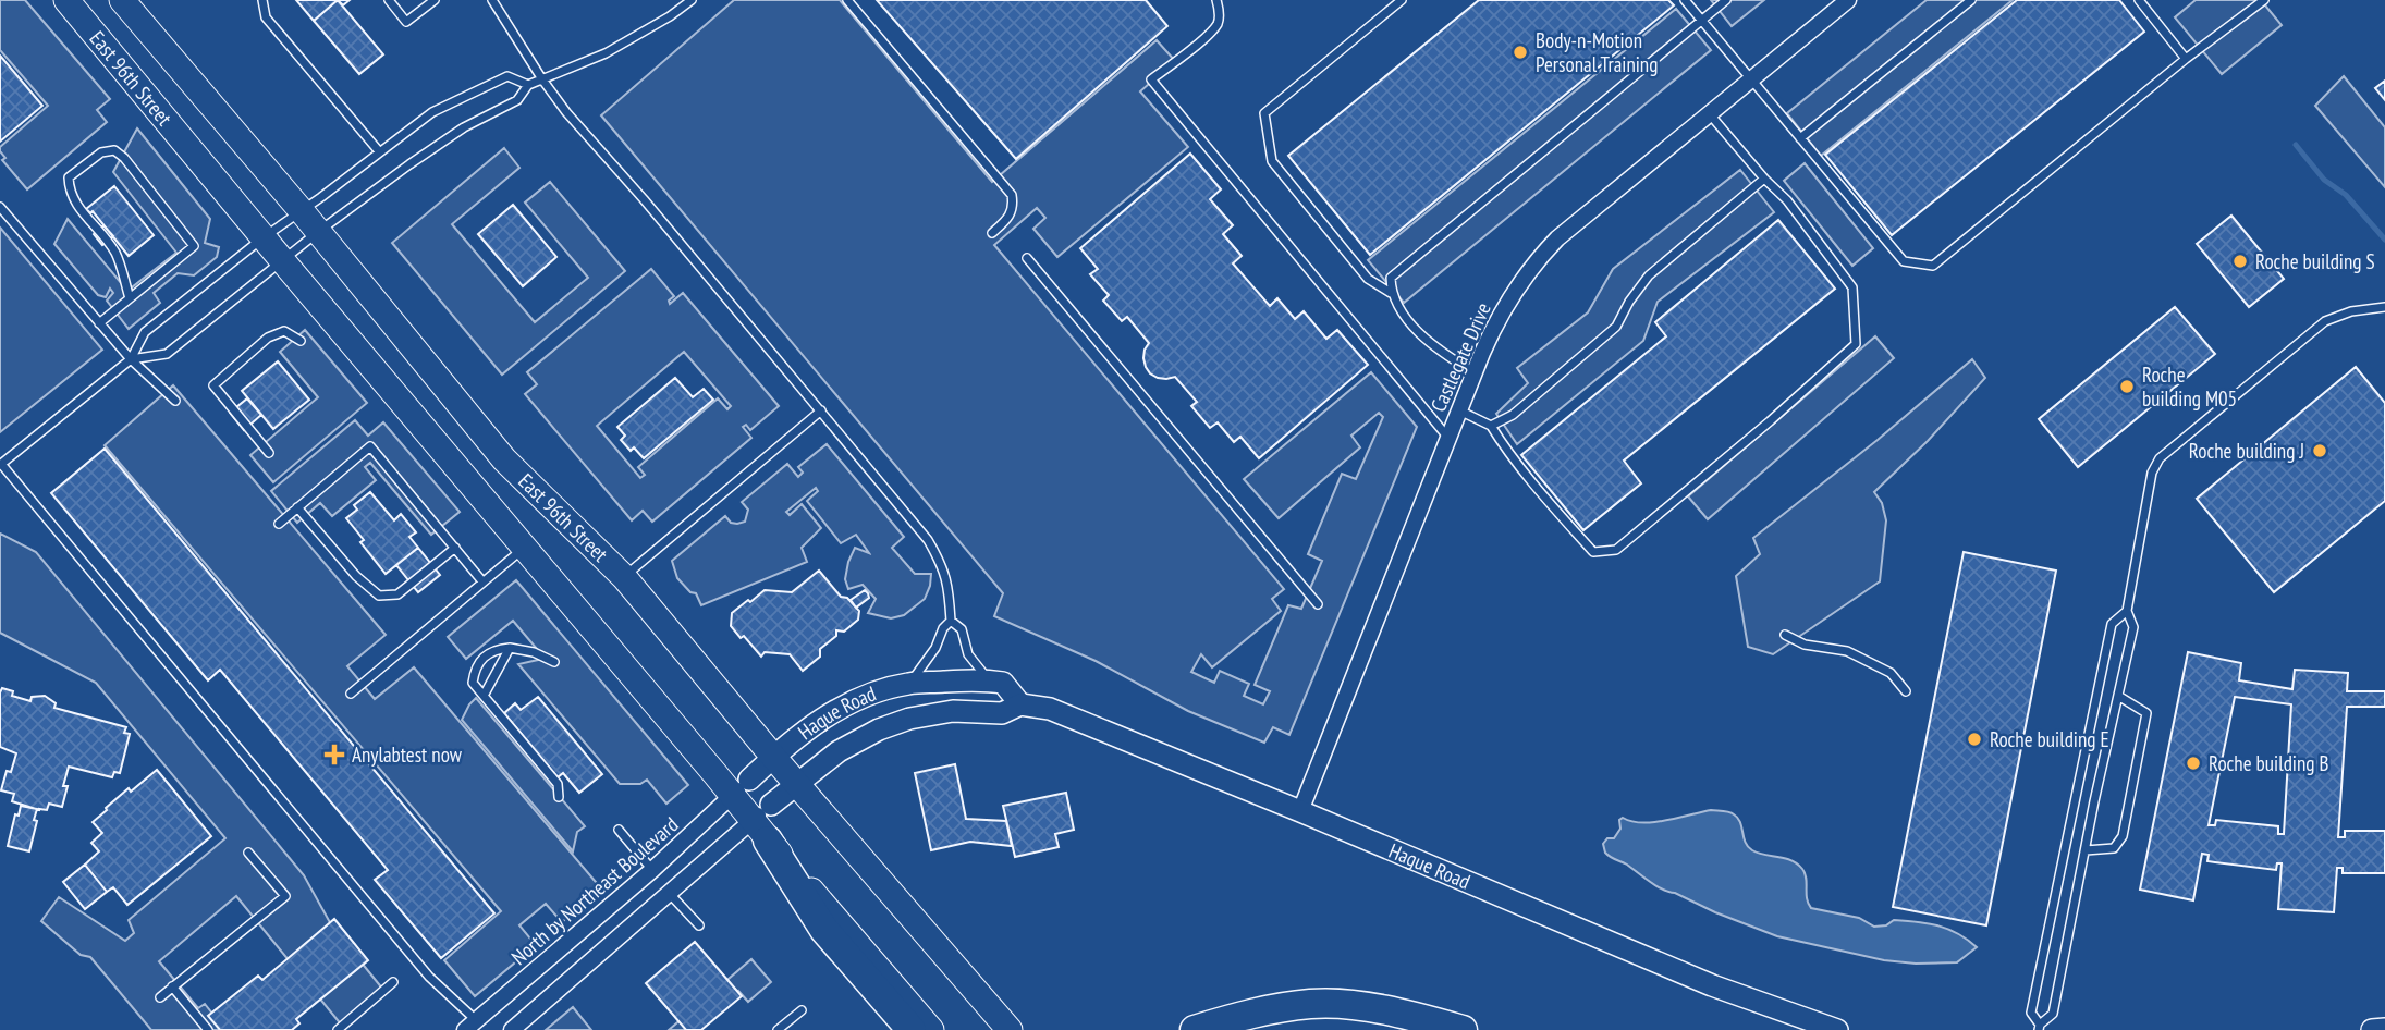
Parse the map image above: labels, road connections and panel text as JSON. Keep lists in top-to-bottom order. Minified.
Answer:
{"streets":{"main road":["East 96th Street"],"street":["Castlegate Drive","Hague Road","North by Northeast Boulevard"]},"crossings":[["East 96th Street","Hague Road"],["East 96th Street","North by Northeast Boulevard"],["Castlegate Drive","Hague Road"],["Hague Road","North by Northeast Boulevard"]],"places":{"other":["Body-n-Motion Personal Training","Roche building S","Roche building M05","Roche building J","Roche building E","Roche building B"],"health":["Anylabtest now"]}}
